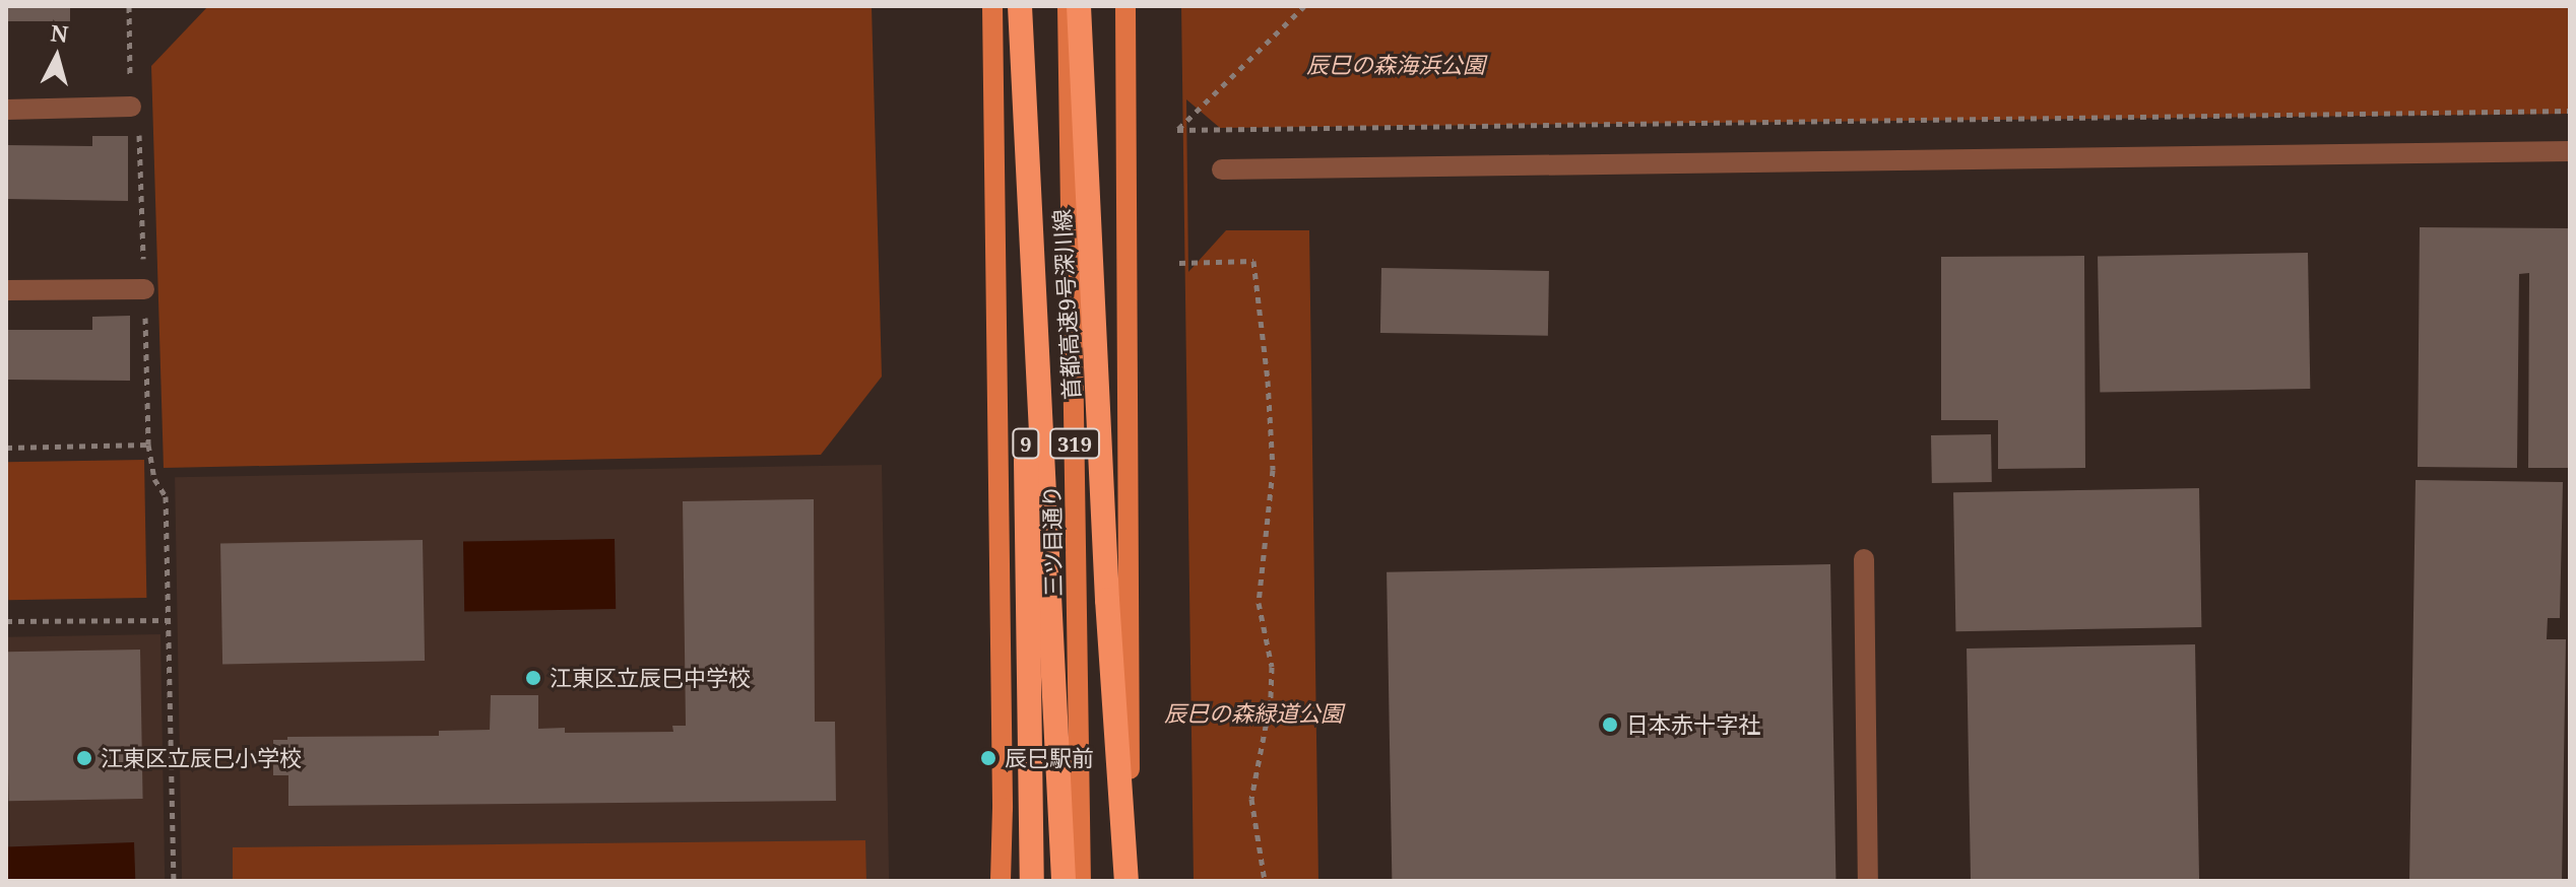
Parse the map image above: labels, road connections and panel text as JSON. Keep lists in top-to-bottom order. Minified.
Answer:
{"streets":{"highway":["首都高速9号深川線","9"],"main road":["319","三ツ目通り"]},"parks":["辰巳の森海浜公園","辰巳の森緑道公園"],"places":["江東区立辰巳中学校","日本赤十字社","江東区立辰巳小学校","辰巳駅前"],"north":"top"}
